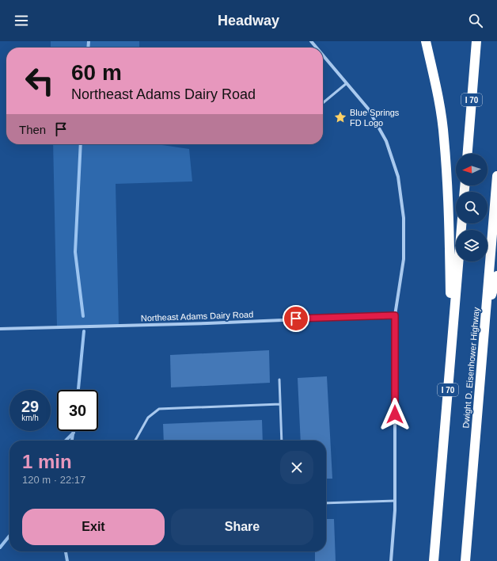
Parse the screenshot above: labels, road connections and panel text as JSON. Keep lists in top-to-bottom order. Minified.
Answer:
{"streets":{"highway":["I 70","Dwight D. Eisenhower Highway"],"street":["Northeast Adams Dairy Road"]},"places":{"place":["Blue Springs FD Logo"]},"north":"left","page":{"header":"Headway","turn":["60 m","Northeast Adams Dairy Road"],"then":"Then","speed":"29 km/h","limit":"30","heading":["1 min","120 m · 22:17"],"buttons":["Exit","Share"]}}
